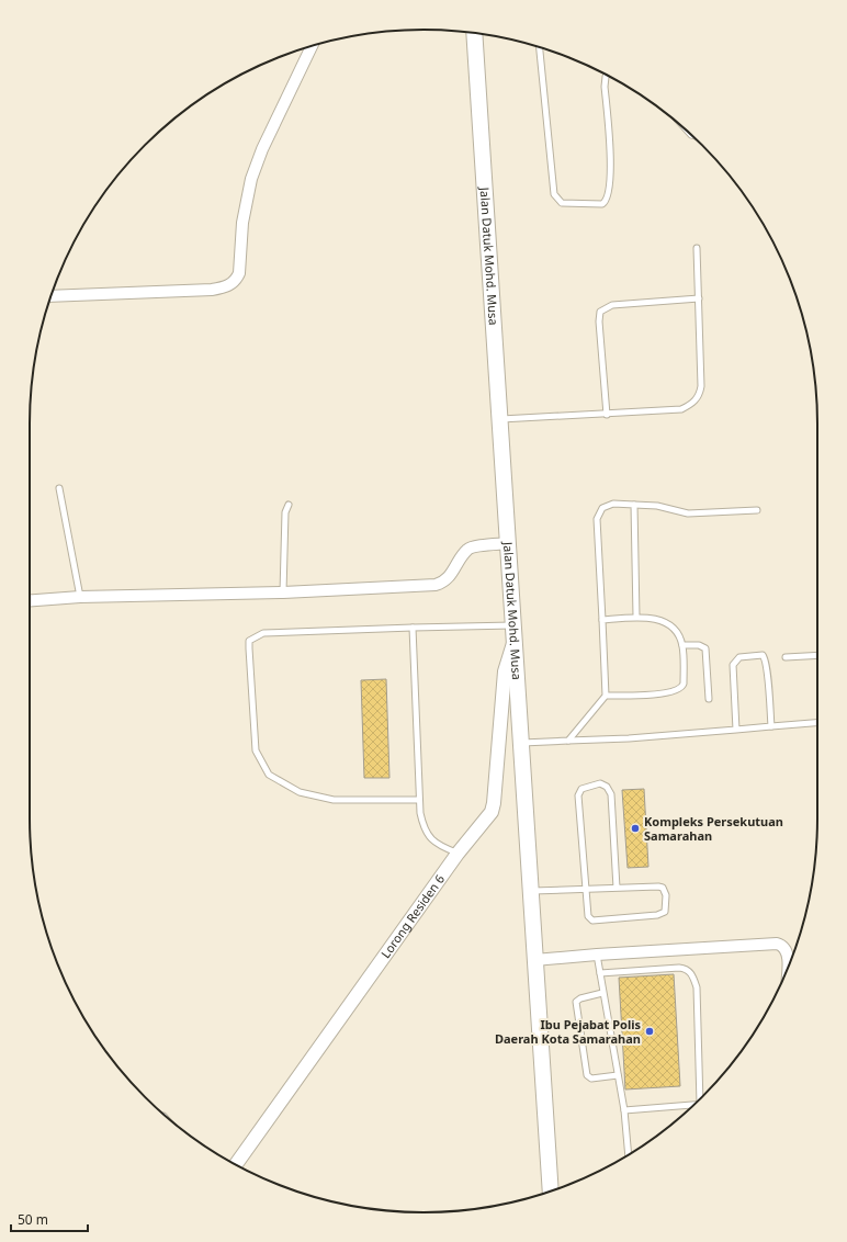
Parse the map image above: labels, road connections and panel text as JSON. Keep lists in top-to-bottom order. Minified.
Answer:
{"streets":{"main road":["Jalan Datuk Mohd. Musa"],"street":["Lorong Residen 6"]},"crossings":[["Jalan Datuk Mohd. Musa","Lorong Residen 6"]],"places":["Kompleks Persekutuan Samarahan","Ibu Pejabat Polis Daerah Kota Samarahan"],"scale_bar":"50 m"}
